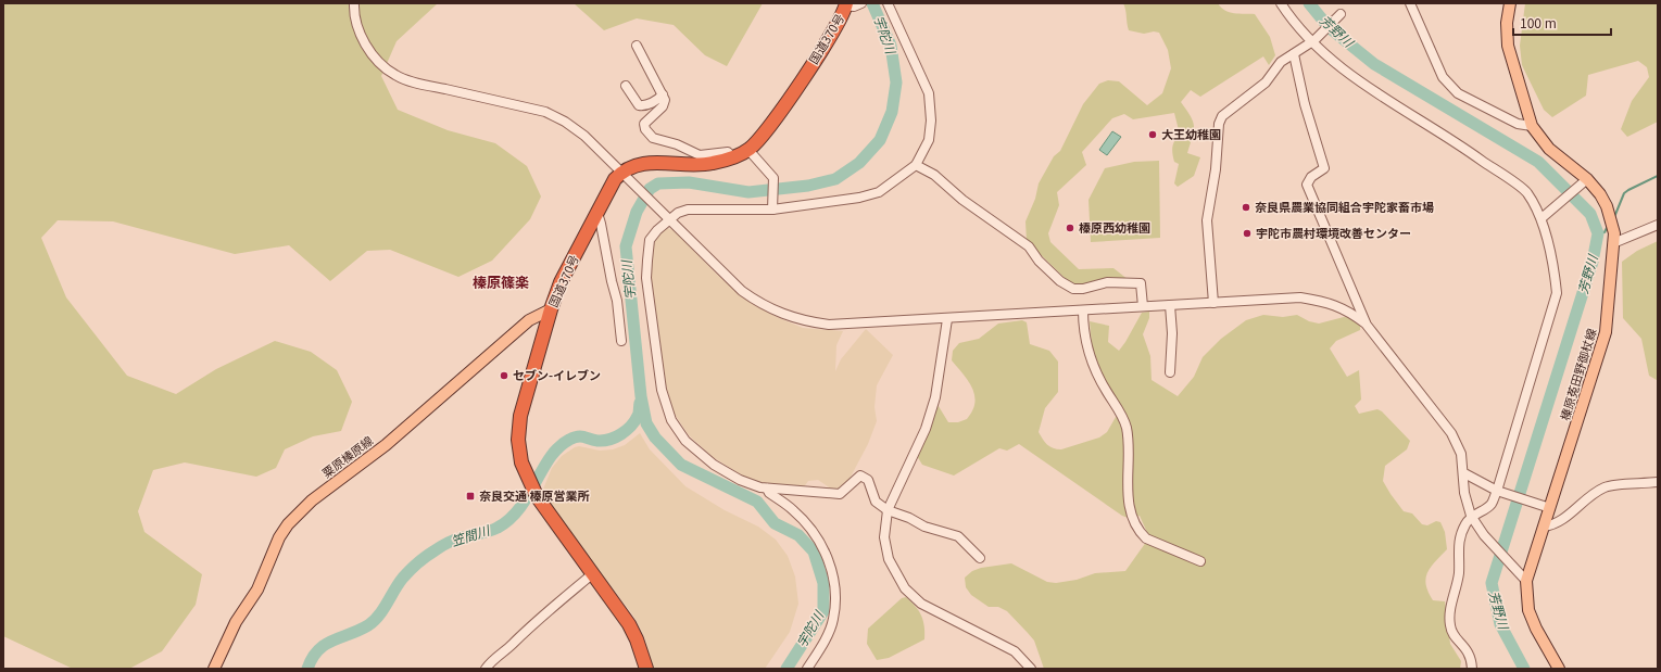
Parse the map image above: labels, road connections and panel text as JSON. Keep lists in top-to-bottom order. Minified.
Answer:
{"streets":{"highway":["国道370号"],"main road":["榛原菟田野御杖線","粟原榛原線"]},"crossings":[["国道370号","粟原榛原線"]],"districts":["榛原篠楽"],"water":["芳野川","宇陀川","笠間川"],"places":{"other":["大王幼稚園","奈良県農業協同組合宇陀家畜市場","榛原西幼稚園","宇陀市農村環境改善センター","セブン-イレブン"],"transit":["奈良交通 榛原営業所"]},"scale_bar":"100 m"}
